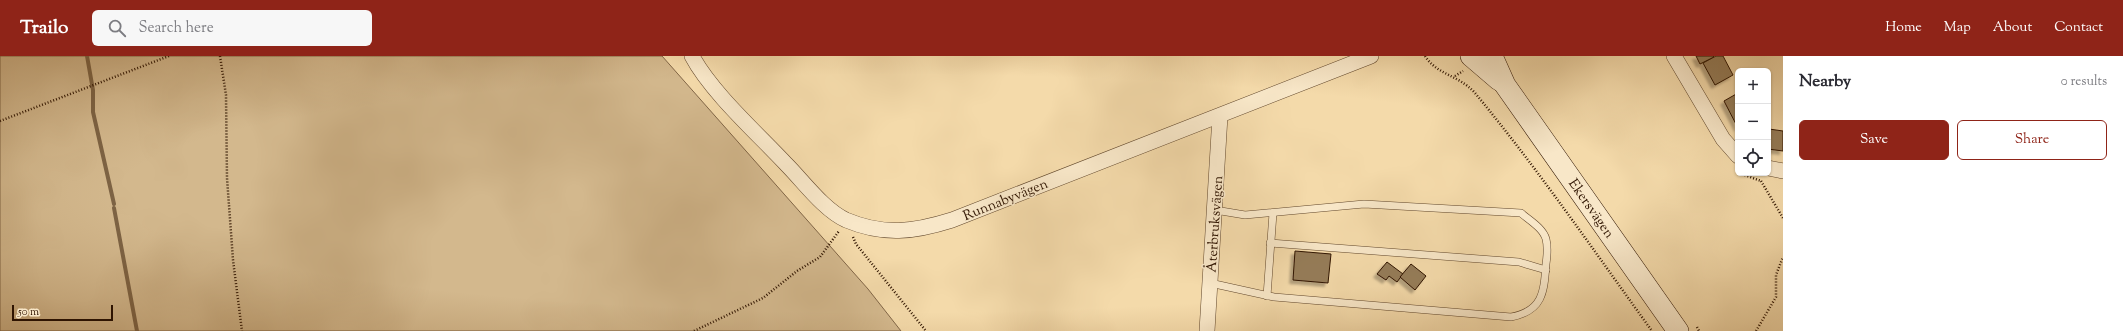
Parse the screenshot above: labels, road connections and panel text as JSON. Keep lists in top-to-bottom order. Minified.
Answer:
{"streets":{"main road":["Ekersvägen"],"street":["Runnabyvägen","Återbruksvägen"]},"crossings":[["Runnabyvägen","Återbruksvägen"]],"scale_bar":"50 m","page":{"header":"Trailo","search":"Search here","nav":["Home","Map","About","Contact"],"heading":["Nearby","0 results"],"map_buttons":["+","−"],"buttons":["Save","Share"],"scale":"50 m"}}
